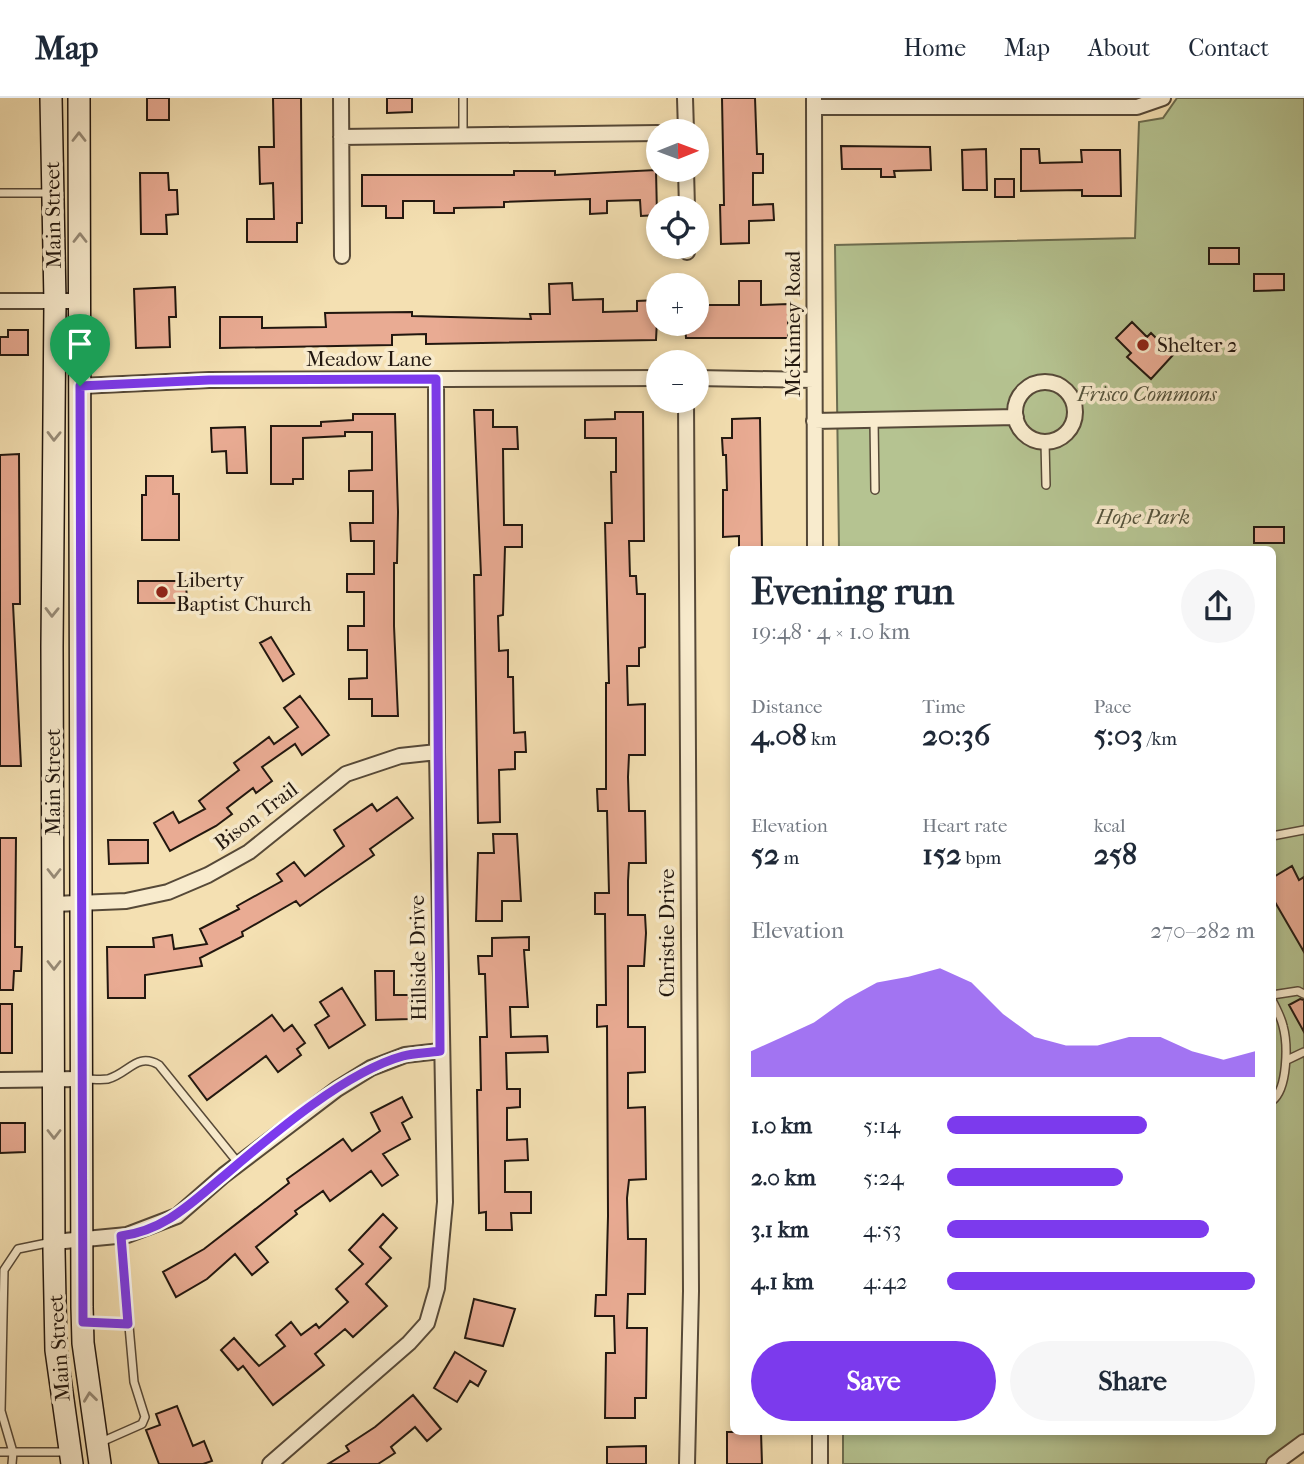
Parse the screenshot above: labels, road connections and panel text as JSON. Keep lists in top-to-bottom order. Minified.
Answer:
{"streets":{"main road":["Main Street"],"street":["McKinney Road","Meadow Lane","Bison Trail","Christie Drive","Hillside Drive"]},"crossings":[["Main Street","Meadow Lane"],["Main Street","Bison Trail"],["Meadow Lane","Hillside Drive"],["Bison Trail","Hillside Drive"]],"parks":["Frisco Commons","Hope Park"],"places":["Shelter 2","Liberty Baptist Church"],"north":"right","page":{"header":"Map","nav":["Home","Map","About","Contact"],"map_buttons":["+","−"],"heading":["Evening run","19:48 · 4 × 1.0 km"],"stats":[["Distance","4.08 km"],["Time","20:36"],["Pace","5:03 /km"],["Elevation","52 m"],["Heart rate","152 bpm"],["kcal","258"]],"chart":["Elevation","270–282 m"],"list":[{"name":"1.0 km","note":"5:14"},{"name":"2.0 km","note":"5:24"},{"name":"3.1 km","note":"4:53"},{"name":"4.1 km","note":"4:42"}],"buttons":["Save","Share"]}}
